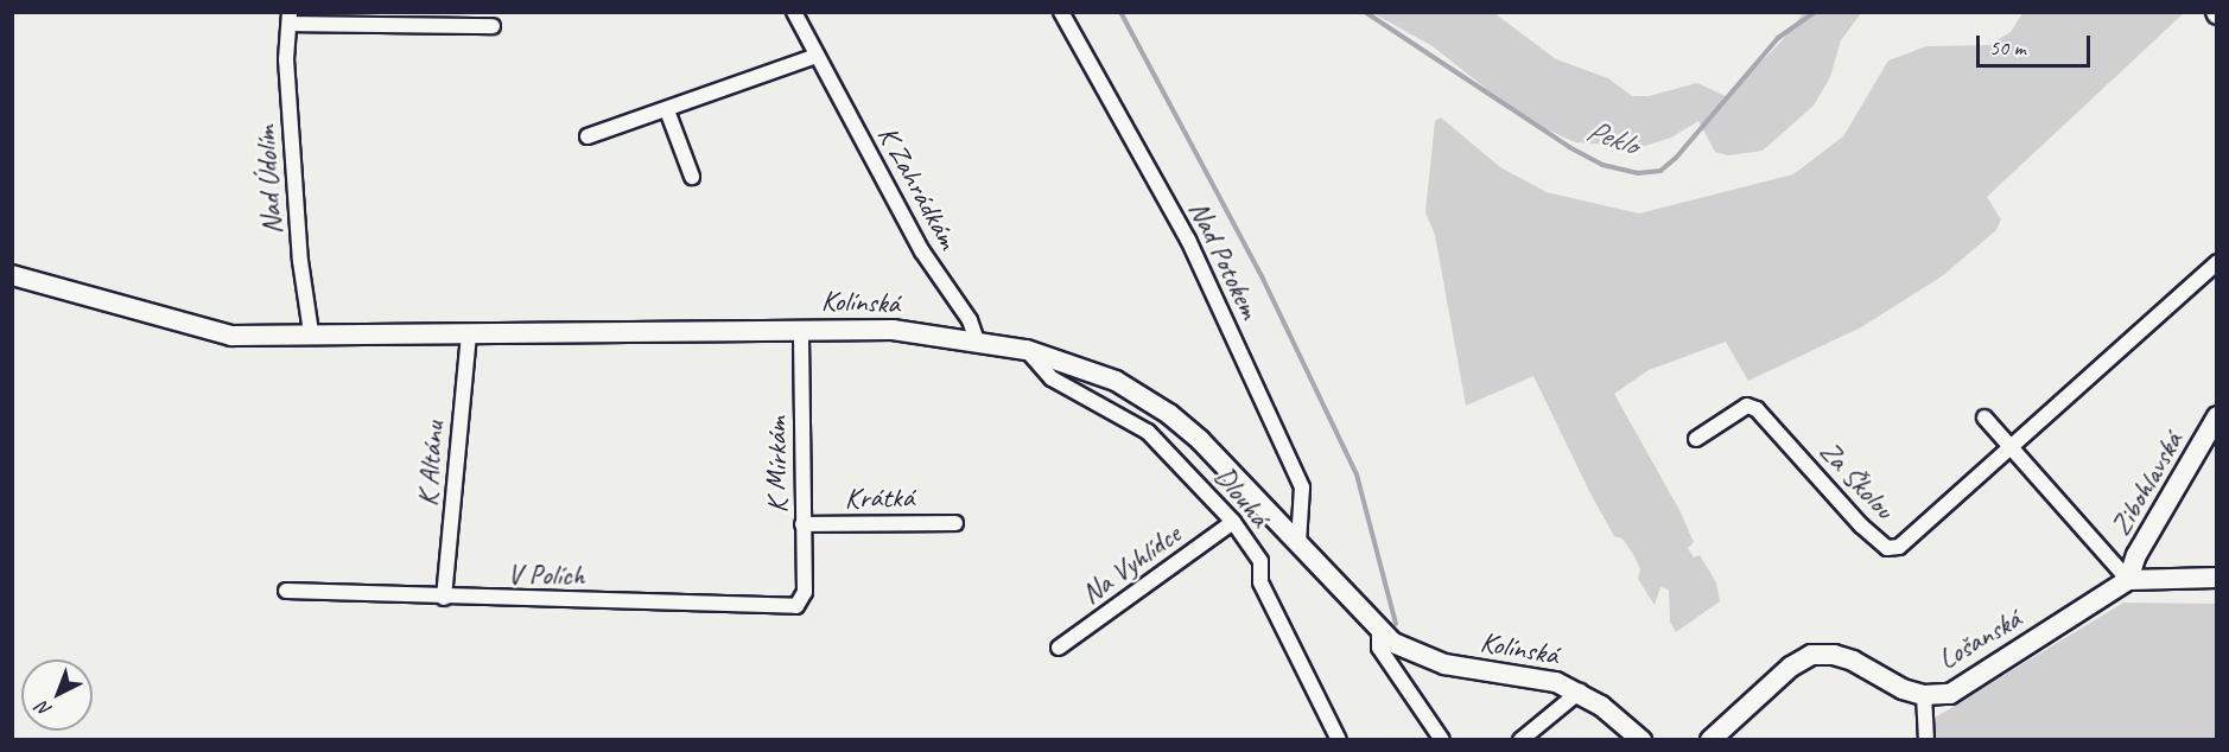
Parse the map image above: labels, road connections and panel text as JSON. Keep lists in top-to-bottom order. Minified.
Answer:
{"streets":{"street":["Nad Údolím","K Zahrádkám","Nad Potokem","Kolínská","K Altánu","K Mírkám","Za Školou","Zibohlavská","Dlouhá","Krátká","Na Vyhlídce","V Polích","Lošanská"]},"crossings":[["Nad Údolím","Kolínská"],["K Zahrádkám","Kolínská"],["Nad Potokem","Kolínská"],["Kolínská","K Altánu"],["Kolínská","K Mírkám"],["Kolínská","Dlouhá"],["K Altánu","V Polích"],["K Mírkám","Krátká"],["K Mírkám","V Polích"],["Zibohlavská","Lošanská"],["Dlouhá","Na Vyhlídce"]],"water":["Peklo"],"scale_bar":"50 m","north":"bottom left"}
